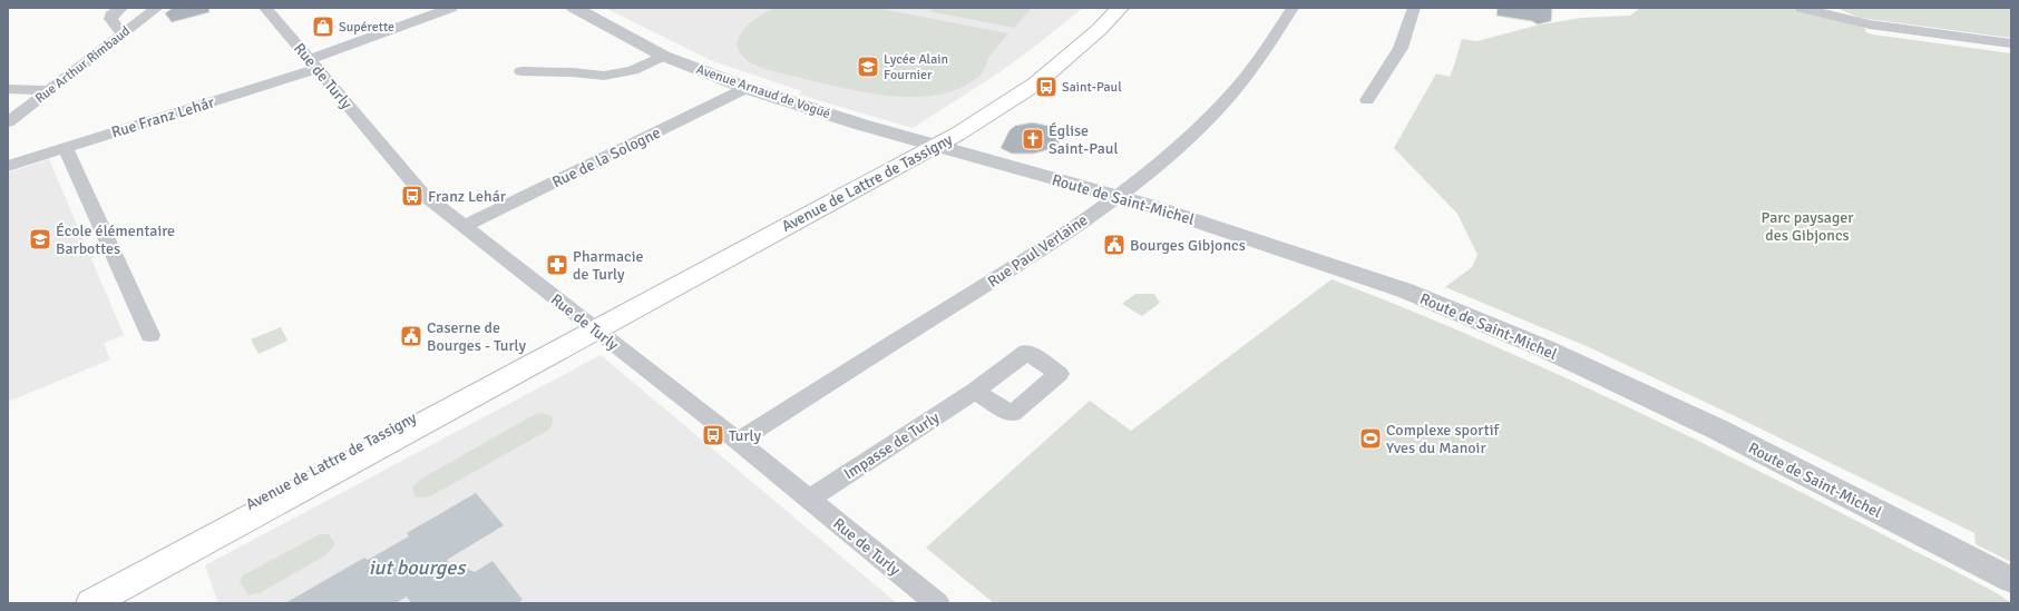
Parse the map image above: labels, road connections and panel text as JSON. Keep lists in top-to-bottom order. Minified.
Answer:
{"streets":{"main road":["Avenue de Lattre de Tassigny"],"street":["Rue Arthur Rimbaud","Rue de Turly","Avenue Arnaud de Vogüé","Rue Franz Lehár","Rue de la Sologne","Route de Saint-Michel","Rue Paul Verlaine","Impasse de Turly"]},"crossings":[["Rue de Turly","Rue Franz Lehár"],["Rue de Turly","Rue de la Sologne"],["Rue de Turly","Avenue de Lattre de Tassigny"],["Rue de Turly","Rue Paul Verlaine"],["Rue de Turly","Impasse de Turly"],["Avenue Arnaud de Vogüé","Rue de la Sologne"],["Avenue Arnaud de Vogüé","Avenue de Lattre de Tassigny"],["Avenue Arnaud de Vogüé","Route de Saint-Michel"],["Avenue de Lattre de Tassigny","Route de Saint-Michel"],["Route de Saint-Michel","Rue Paul Verlaine"]],"water":["iut bourges"],"parks":["Parc paysager des Gibjoncs"],"places":{"shop":["Supérette"],"school or university":["Lycée Alain Fournier","École élémentaire Barbottes"],"bus stop":["Saint-Paul","Franz Lehár","Turly"],"church":["Église Saint-Paul"],"public building":["Bourges Gibjoncs","Caserne de Bourges - Turly"],"pharmacy":["Pharmacie de Turly"],"sports":["Complexe sportif Yves du Manoir"]}}
